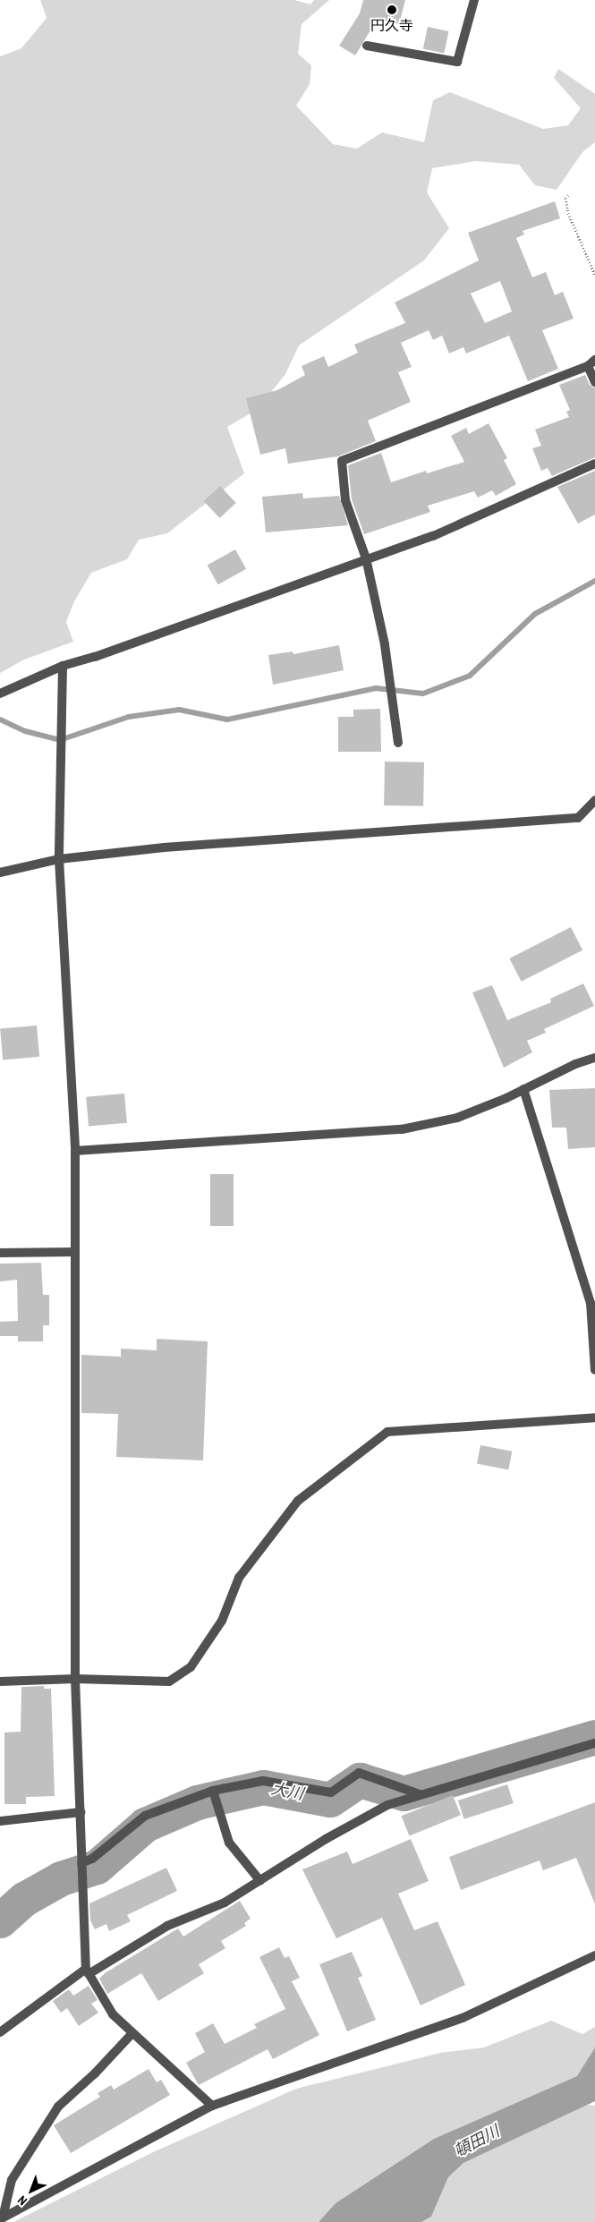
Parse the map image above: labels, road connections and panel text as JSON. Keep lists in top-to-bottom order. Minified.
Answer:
{"water":["大川","頓田川"],"places":["円久寺"],"north":"bottom left"}
